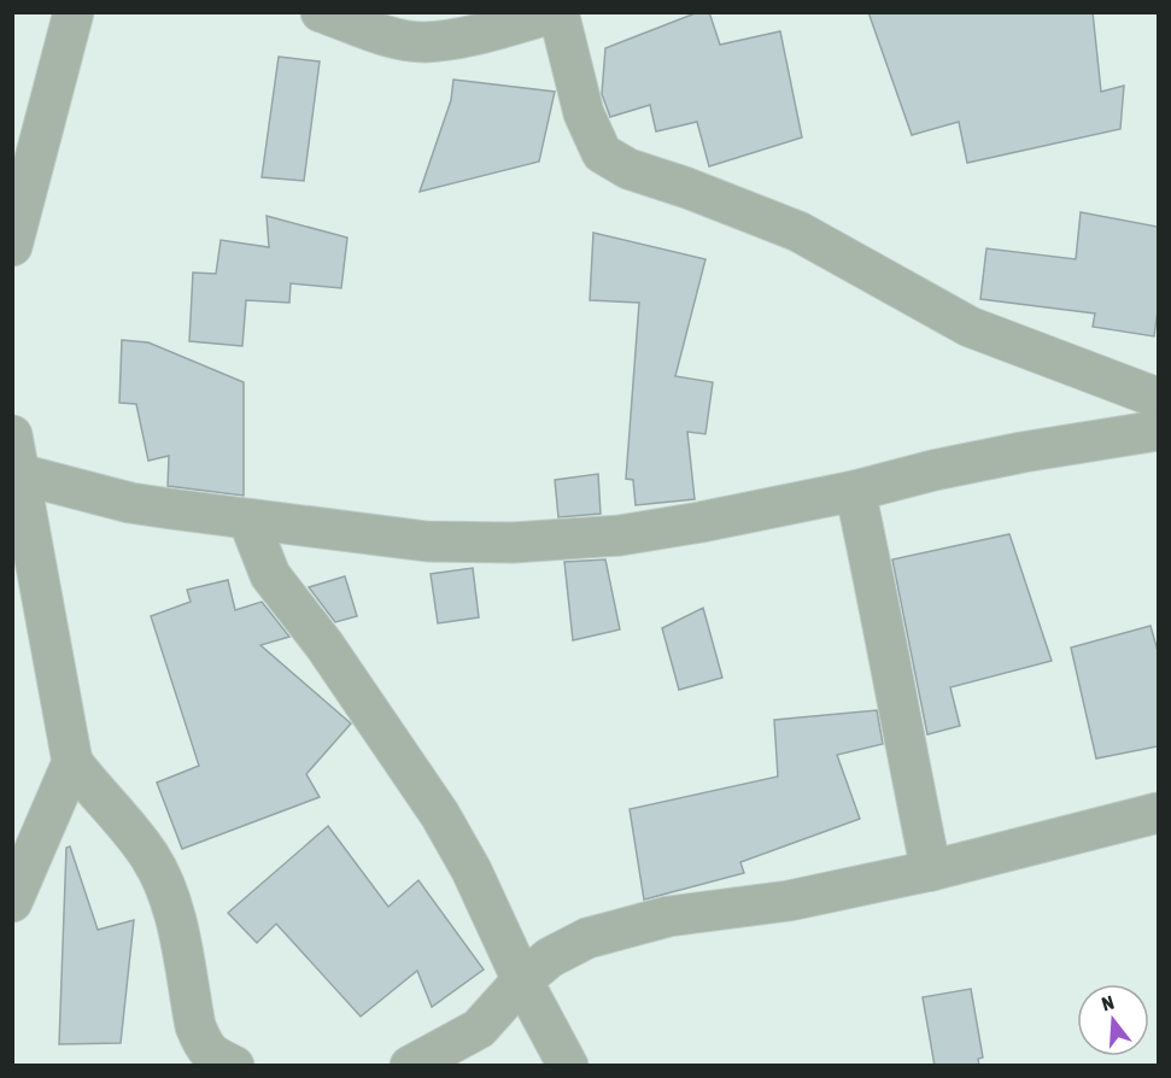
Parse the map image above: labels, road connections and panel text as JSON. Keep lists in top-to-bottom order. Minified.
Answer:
{"north":"top"}
